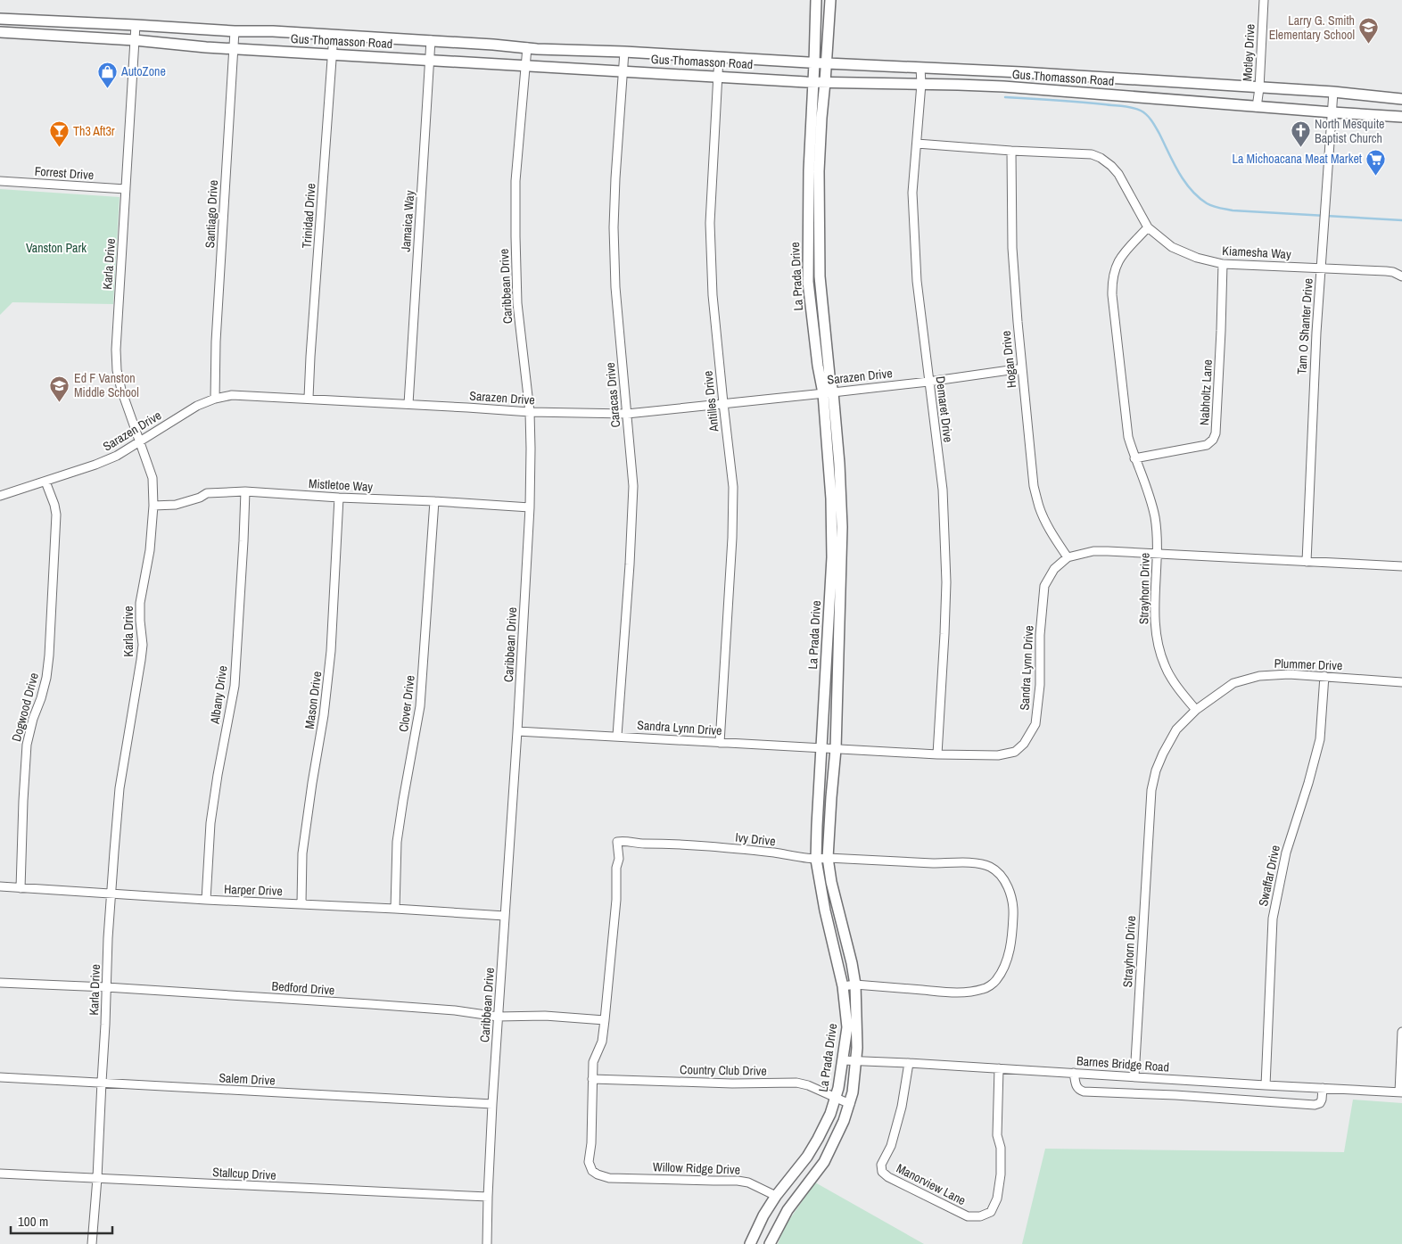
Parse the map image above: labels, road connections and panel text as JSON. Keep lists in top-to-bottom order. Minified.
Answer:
{"streets":{"main road":["Gus Thomasson Road","La Prada Drive"],"street":["Motley Drive","Forrest Drive","Santiago Drive","Trinidad Drive","Jamaica Way","Kiamesha Way","Karla Drive","Caribbean Drive","Tam O Shanter Drive","Hogan Drive","Sarazen Drive","Nabholtz Lane","Caracas Drive","Antilles Drive","Demaret Drive","Mistletoe Way","Strayhorn Drive","Plummer Drive","Sandra Lynn Drive","Albany Drive","Mason Drive","Clover Drive","Dogwood Drive","Ivy Drive","Swaffar Drive","Harper Drive","Bedford Drive","Barnes Bridge Road","Country Club Drive","Salem Drive","Willow Ridge Drive","Stallcup Drive","Manorview Lane"]},"crossings":[["Gus Thomasson Road","Motley Drive"],["Gus Thomasson Road","Santiago Drive"],["Gus Thomasson Road","Trinidad Drive"],["Gus Thomasson Road","Jamaica Way"],["Gus Thomasson Road","Karla Drive"],["Gus Thomasson Road","La Prada Drive"],["Gus Thomasson Road","Caribbean Drive"],["Gus Thomasson Road","Tam O Shanter Drive"],["Gus Thomasson Road","Caracas Drive"],["Gus Thomasson Road","Antilles Drive"],["Gus Thomasson Road","Demaret Drive"],["Forrest Drive","Karla Drive"],["Santiago Drive","Sarazen Drive"],["Trinidad Drive","Sarazen Drive"],["Jamaica Way","Sarazen Drive"],["Kiamesha Way","Tam O Shanter Drive"],["Kiamesha Way","Hogan Drive"],["Kiamesha Way","Nabholtz Lane"],["Kiamesha Way","Demaret Drive"],["Kiamesha Way","Strayhorn Drive"],["Karla Drive","Sarazen Drive"],["Karla Drive","Mistletoe Way"],["Karla Drive","Harper Drive"],["Karla Drive","Bedford Drive"],["Karla Drive","Salem Drive"],["Karla Drive","Stallcup Drive"],["La Prada Drive","Sarazen Drive"],["La Prada Drive","Sandra Lynn Drive"],["La Prada Drive","Ivy Drive"],["La Prada Drive","Barnes Bridge Road"],["La Prada Drive","Country Club Drive"],["La Prada Drive","Willow Ridge Drive"],["Caribbean Drive","Sarazen Drive"],["Caribbean Drive","Mistletoe Way"],["Caribbean Drive","Sandra Lynn Drive"],["Caribbean Drive","Harper Drive"],["Caribbean Drive","Bedford Drive"],["Caribbean Drive","Salem Drive"],["Caribbean Drive","Stallcup Drive"],["Tam O Shanter Drive","Sandra Lynn Drive"],["Hogan Drive","Sarazen Drive"],["Hogan Drive","Sandra Lynn Drive"],["Sarazen Drive","Caracas Drive"],["Sarazen Drive","Antilles Drive"],["Sarazen Drive","Demaret Drive"],["Sarazen Drive","Dogwood Drive"],["Nabholtz Lane","Strayhorn Drive"],["Caracas Drive","Sandra Lynn Drive"],["Antilles Drive","Sandra Lynn Drive"],["Demaret Drive","Sandra Lynn Drive"],["Mistletoe Way","Albany Drive"],["Mistletoe Way","Mason Drive"],["Mistletoe Way","Clover Drive"],["Strayhorn Drive","Plummer Drive"],["Strayhorn Drive","Sandra Lynn Drive"],["Strayhorn Drive","Barnes Bridge Road"],["Plummer Drive","Swaffar Drive"],["Albany Drive","Harper Drive"],["Mason Drive","Harper Drive"],["Clover Drive","Harper Drive"],["Dogwood Drive","Harper Drive"],["Ivy Drive","Bedford Drive"],["Ivy Drive","Country Club Drive"],["Ivy Drive","Willow Ridge Drive"],["Swaffar Drive","Barnes Bridge Road"],["Barnes Bridge Road","Manorview Lane"]],"parks":["Vanston Park"],"places":{"school or university":["Larry G. Smith Elementary School","Ed F Vanston Middle School"],"shop":["AutoZone"],"bar":["Th3 Aft3r"],"church":["North Mesquite Baptist Church"],"supermarket":["La Michoacana Meat Market"]},"scale_bar":"100 m"}
